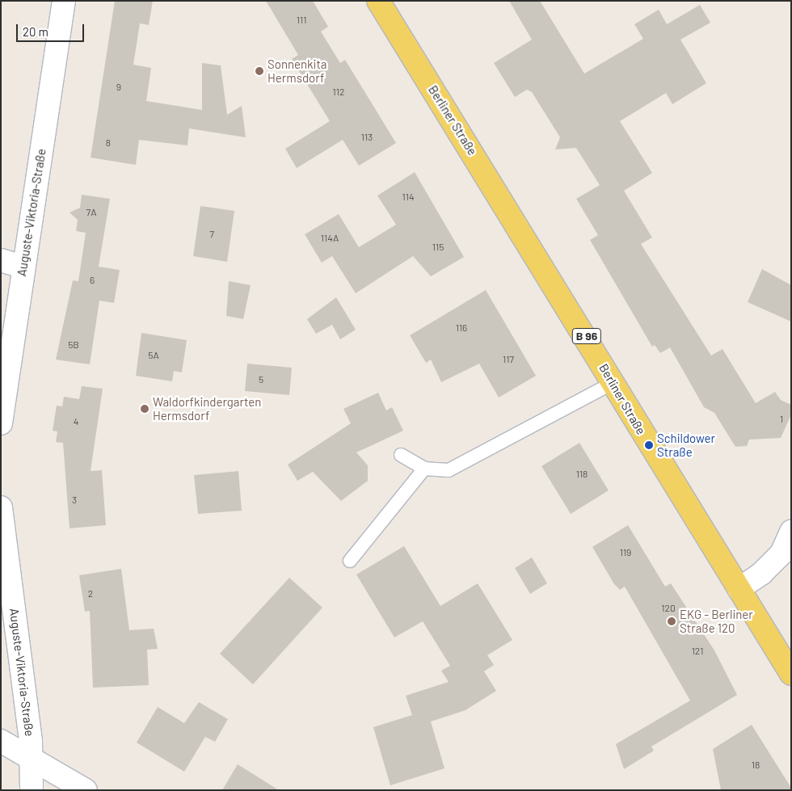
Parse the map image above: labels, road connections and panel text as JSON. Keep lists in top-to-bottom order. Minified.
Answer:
{"streets":{"main road":["Berliner Straße","B 96"],"street":["Auguste-Viktoria-Straße"]},"places":["Sonnenkita Hermsdorf","Waldorfkindergarten Hermsdorf","Schildower Straße","EKG - Berliner Straße 120"],"house_numbers":["111","9","112","113","8","114","7A","7","114A","115","6","116","5B","5A","117","5","1","4","118","3","119","2","120","121","18"],"scale_bar":"20 m"}
